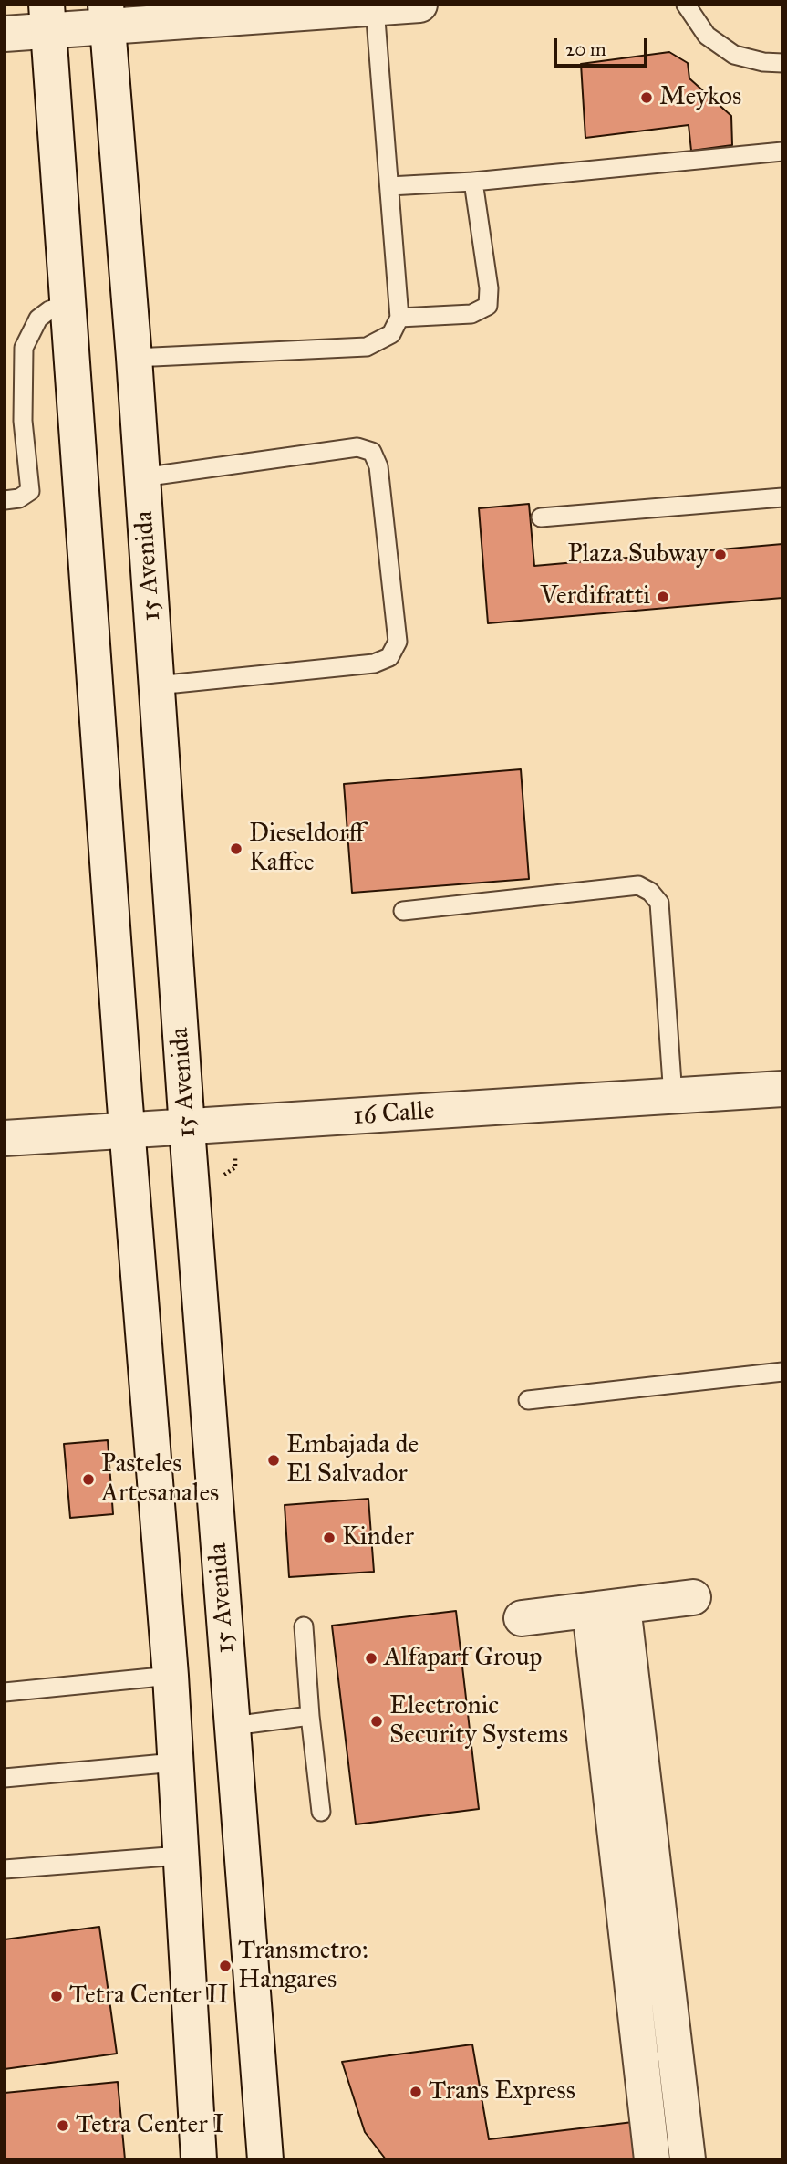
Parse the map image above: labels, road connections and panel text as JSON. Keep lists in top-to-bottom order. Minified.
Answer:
{"streets":{"street":["15 Avenida","16 Calle"]},"crossings":[["15 Avenida","16 Calle"]],"places":["Meykos","Plaza Subway","Verdifratti","Dieseldorff Kaffee","Embajada de El Salvador","Pasteles Artesanales","Kinder","Alfaparf Group","Electronic Security Systems","Transmetro: Hangares","Tetra Center II","Trans Express","Tetra Center I"],"scale_bar":"20 m"}
